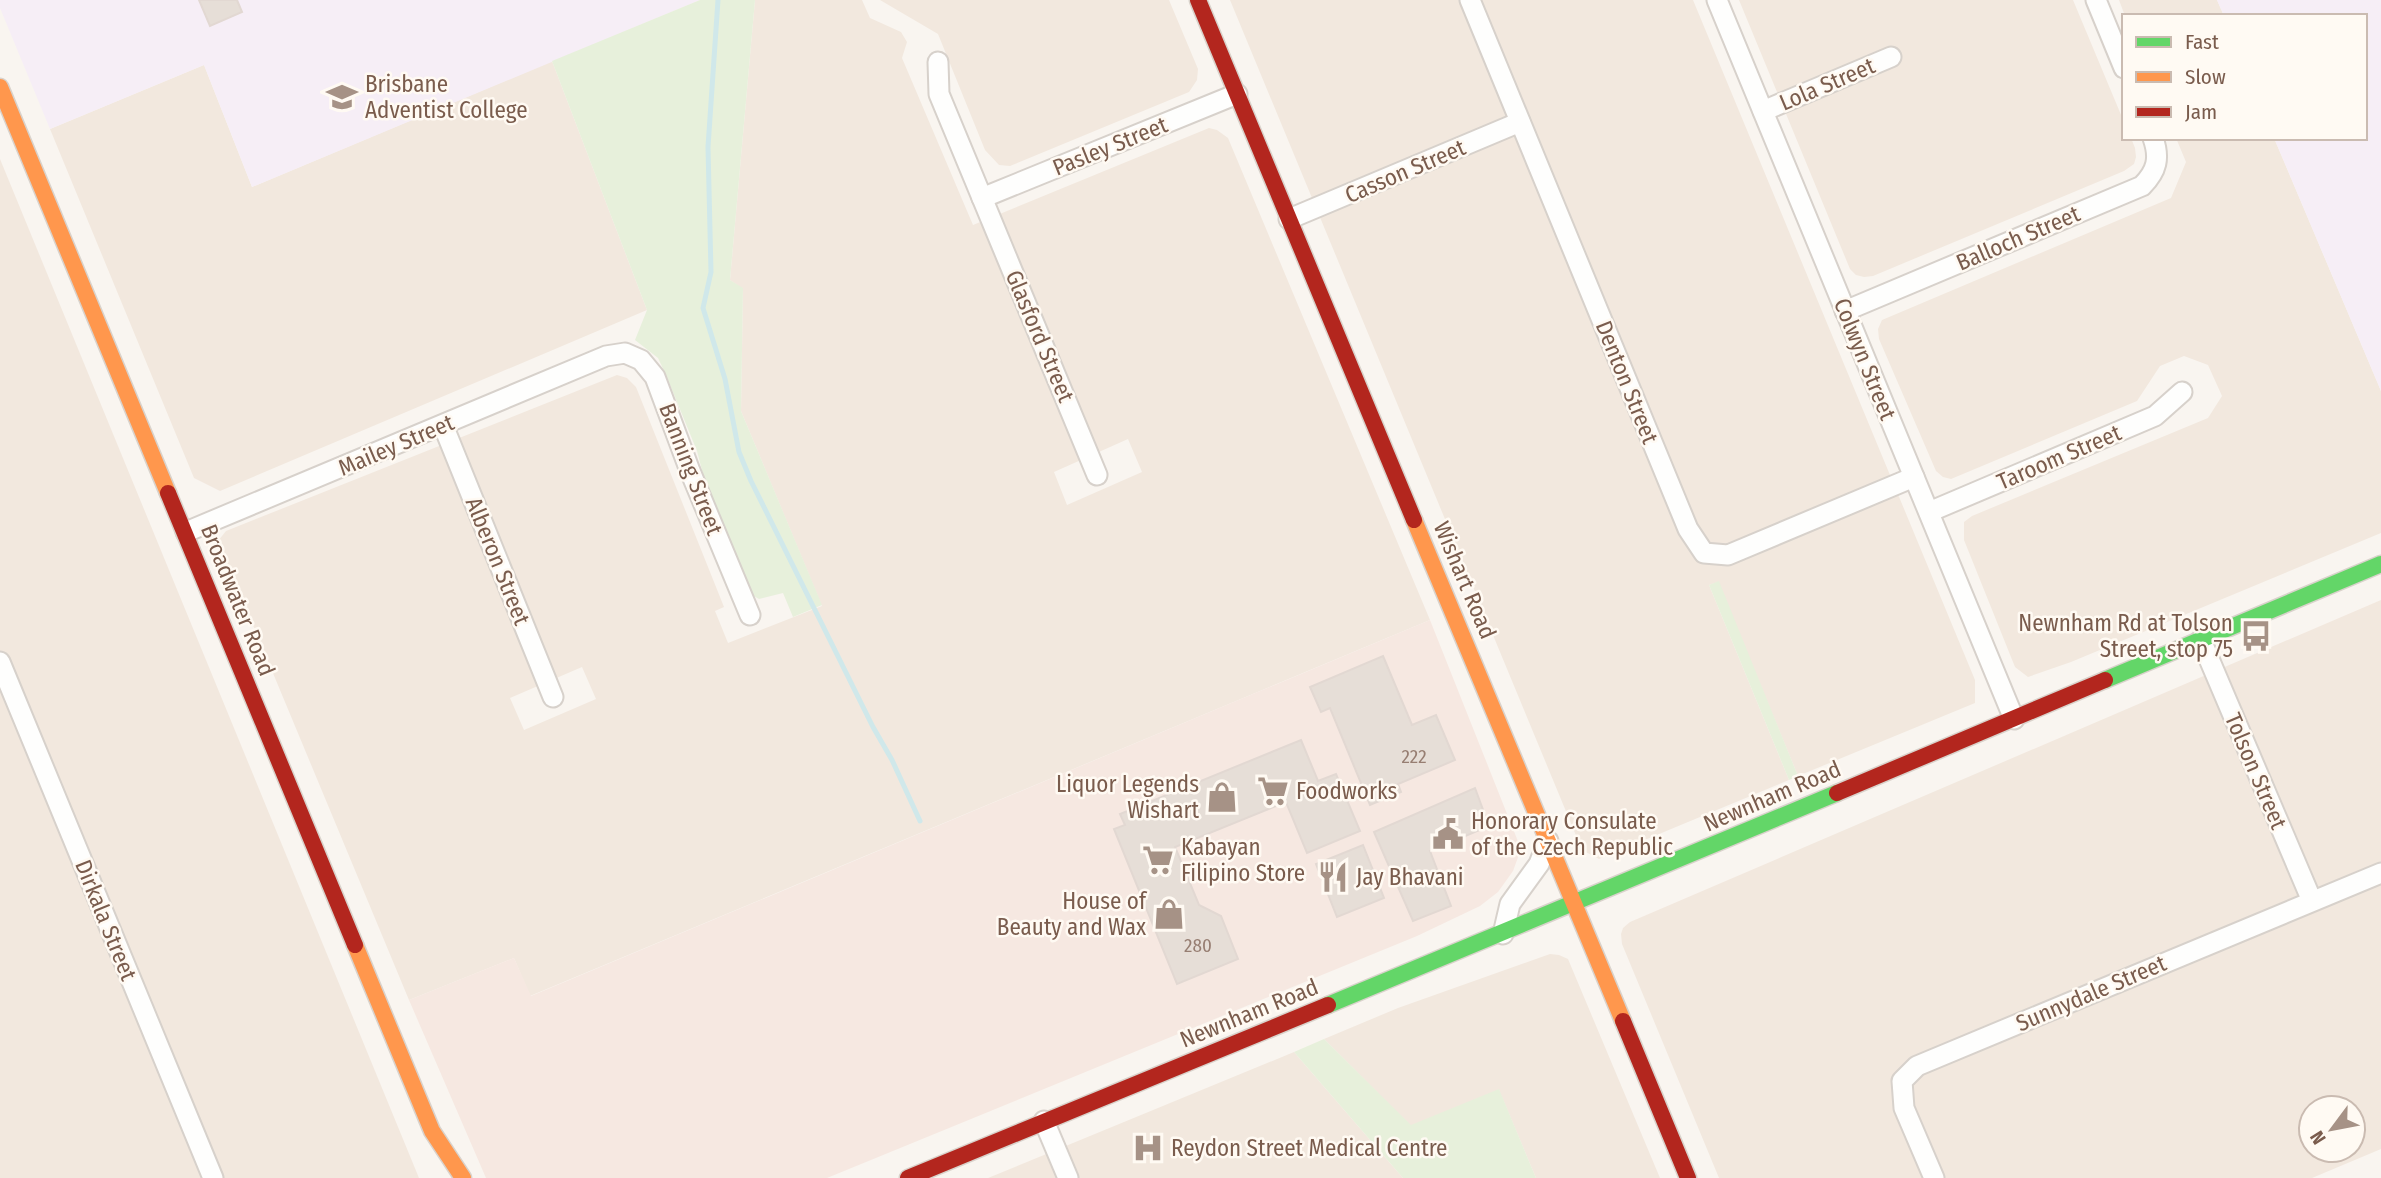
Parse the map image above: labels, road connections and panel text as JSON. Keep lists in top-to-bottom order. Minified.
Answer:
{"streets":{"main road":["Wishart Road","Broadwater Road","Newnham Road"],"street":["Lola Street","Pasley Street","Casson Street","Balloch Street","Glasford Street","Colwyn Street","Denton Street","Mailey Street","Taroom Street","Banning Street","Alberon Street","Tolson Street","Dirkala Street","Sunnydale Street"]},"crossings":[["Lola Street","Colwyn Street"],["Pasley Street","Glasford Street"],["Pasley Street","Wishart Road"],["Casson Street","Denton Street"],["Casson Street","Wishart Road"],["Balloch Street","Colwyn Street"],["Colwyn Street","Denton Street"],["Colwyn Street","Taroom Street"],["Colwyn Street","Newnham Road"],["Mailey Street","Banning Street"],["Mailey Street","Alberon Street"],["Mailey Street","Broadwater Road"],["Wishart Road","Newnham Road"],["Tolson Street","Newnham Road"],["Tolson Street","Sunnydale Street"]],"places":{"school or university":["Brisbane Adventist College"],"bus stop":["Newnham Rd at Tolson Street, stop 75"],"supermarket":["Foodworks","Kabayan Filipino Store"],"shop":["Liquor Legends Wishart","House of Beauty and Wax"],"public building":["Honorary Consulate of the Czech Republic"],"restaurant":["Jay Bhavani"],"hospital":["Reydon Street Medical Centre"]},"house_numbers":["222","280"],"legend":["Fast","Slow","Jam"],"north":"bottom left"}
